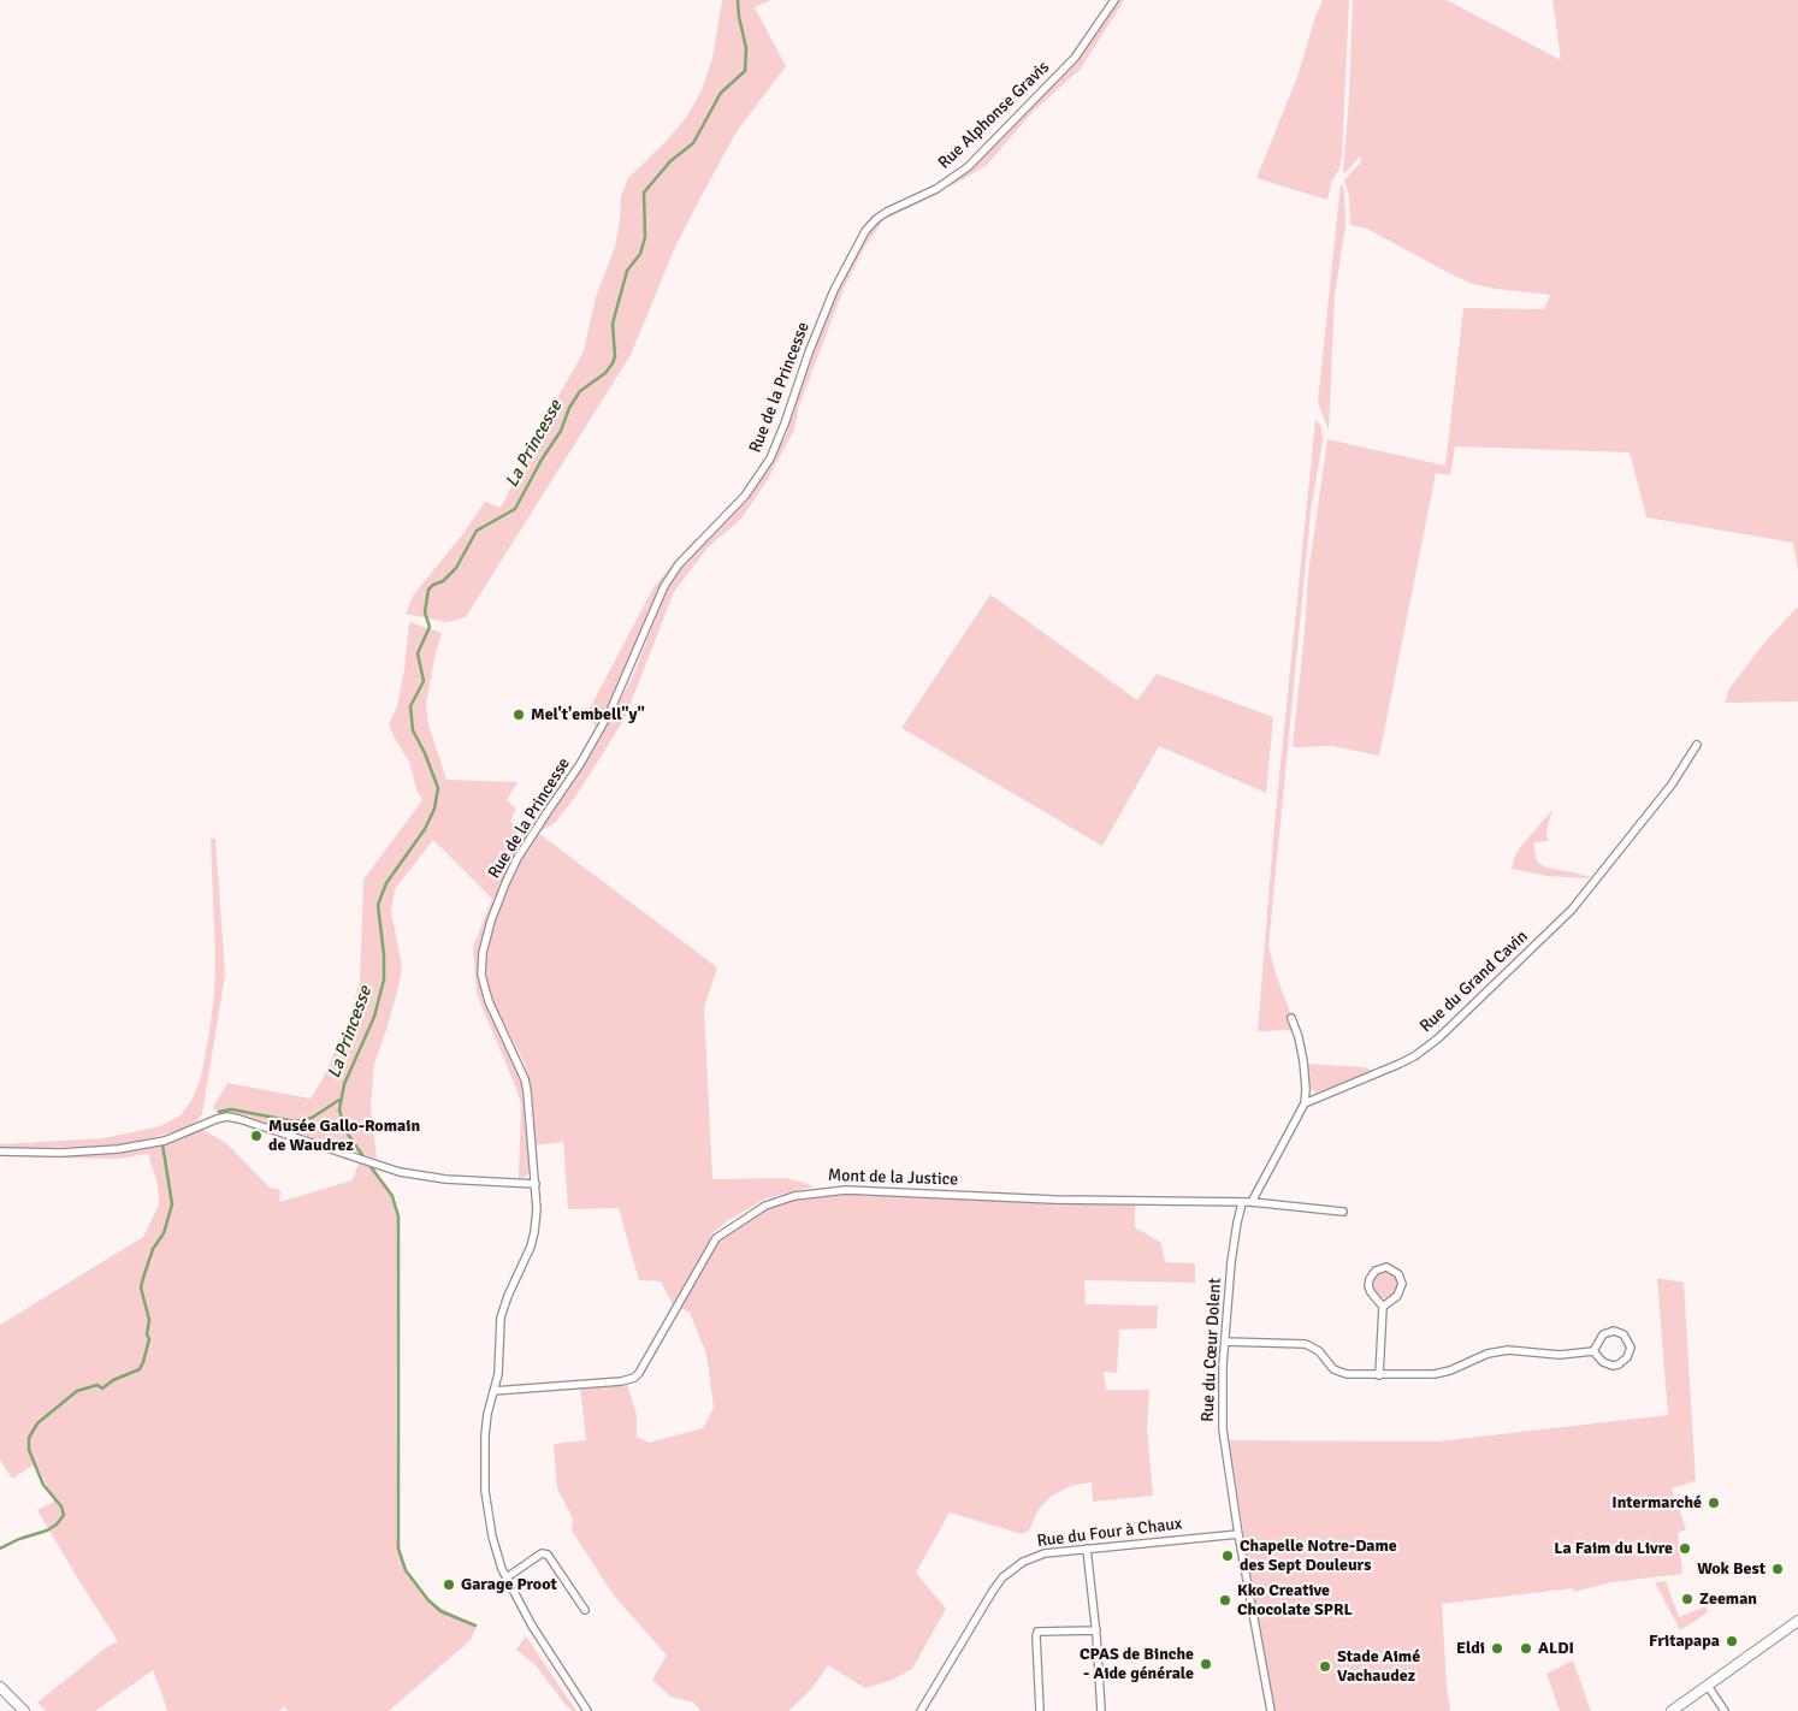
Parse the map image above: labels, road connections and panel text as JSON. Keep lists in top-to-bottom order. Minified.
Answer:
{"streets":{"street":["Rue Alphonse Gravis","Rue de la Princesse","Rue du Grand Cavin","Mont de la Justice","Rue du Cœur Dolent","Rue du Four à Chaux"]},"crossings":[["Rue Alphonse Gravis","Rue de la Princesse"],["Rue de la Princesse","Mont de la Justice"],["Mont de la Justice","Rue du Cœur Dolent"],["Rue du Cœur Dolent","Rue du Four à Chaux"]],"water":["La Princesse"],"places":["Mel't'embell\"y\"","Musée Gallo-Romain de Waudrez","Intermarché","La Faim du Livre","Chapelle Notre-Dame des Sept Douleurs","Wok Best","Garage Proot","Zeeman","Kko Creative Chocolate SPRL","Fritapapa","Eldi","ALDI","CPAS de Binche - Aide générale","Stade Aimé Vachaudez"]}
